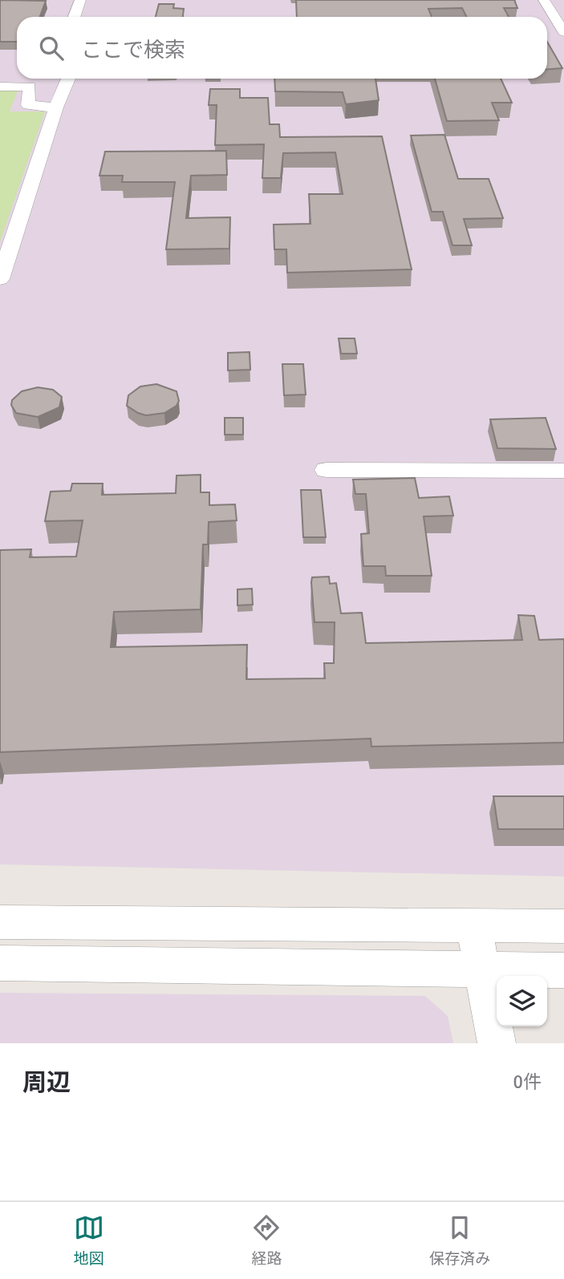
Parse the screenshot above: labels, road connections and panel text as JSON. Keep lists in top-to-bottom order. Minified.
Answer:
{"page":{"search":"ここで検索","heading":["周辺","0件"],"nav":["地図","経路","保存済み"]}}
